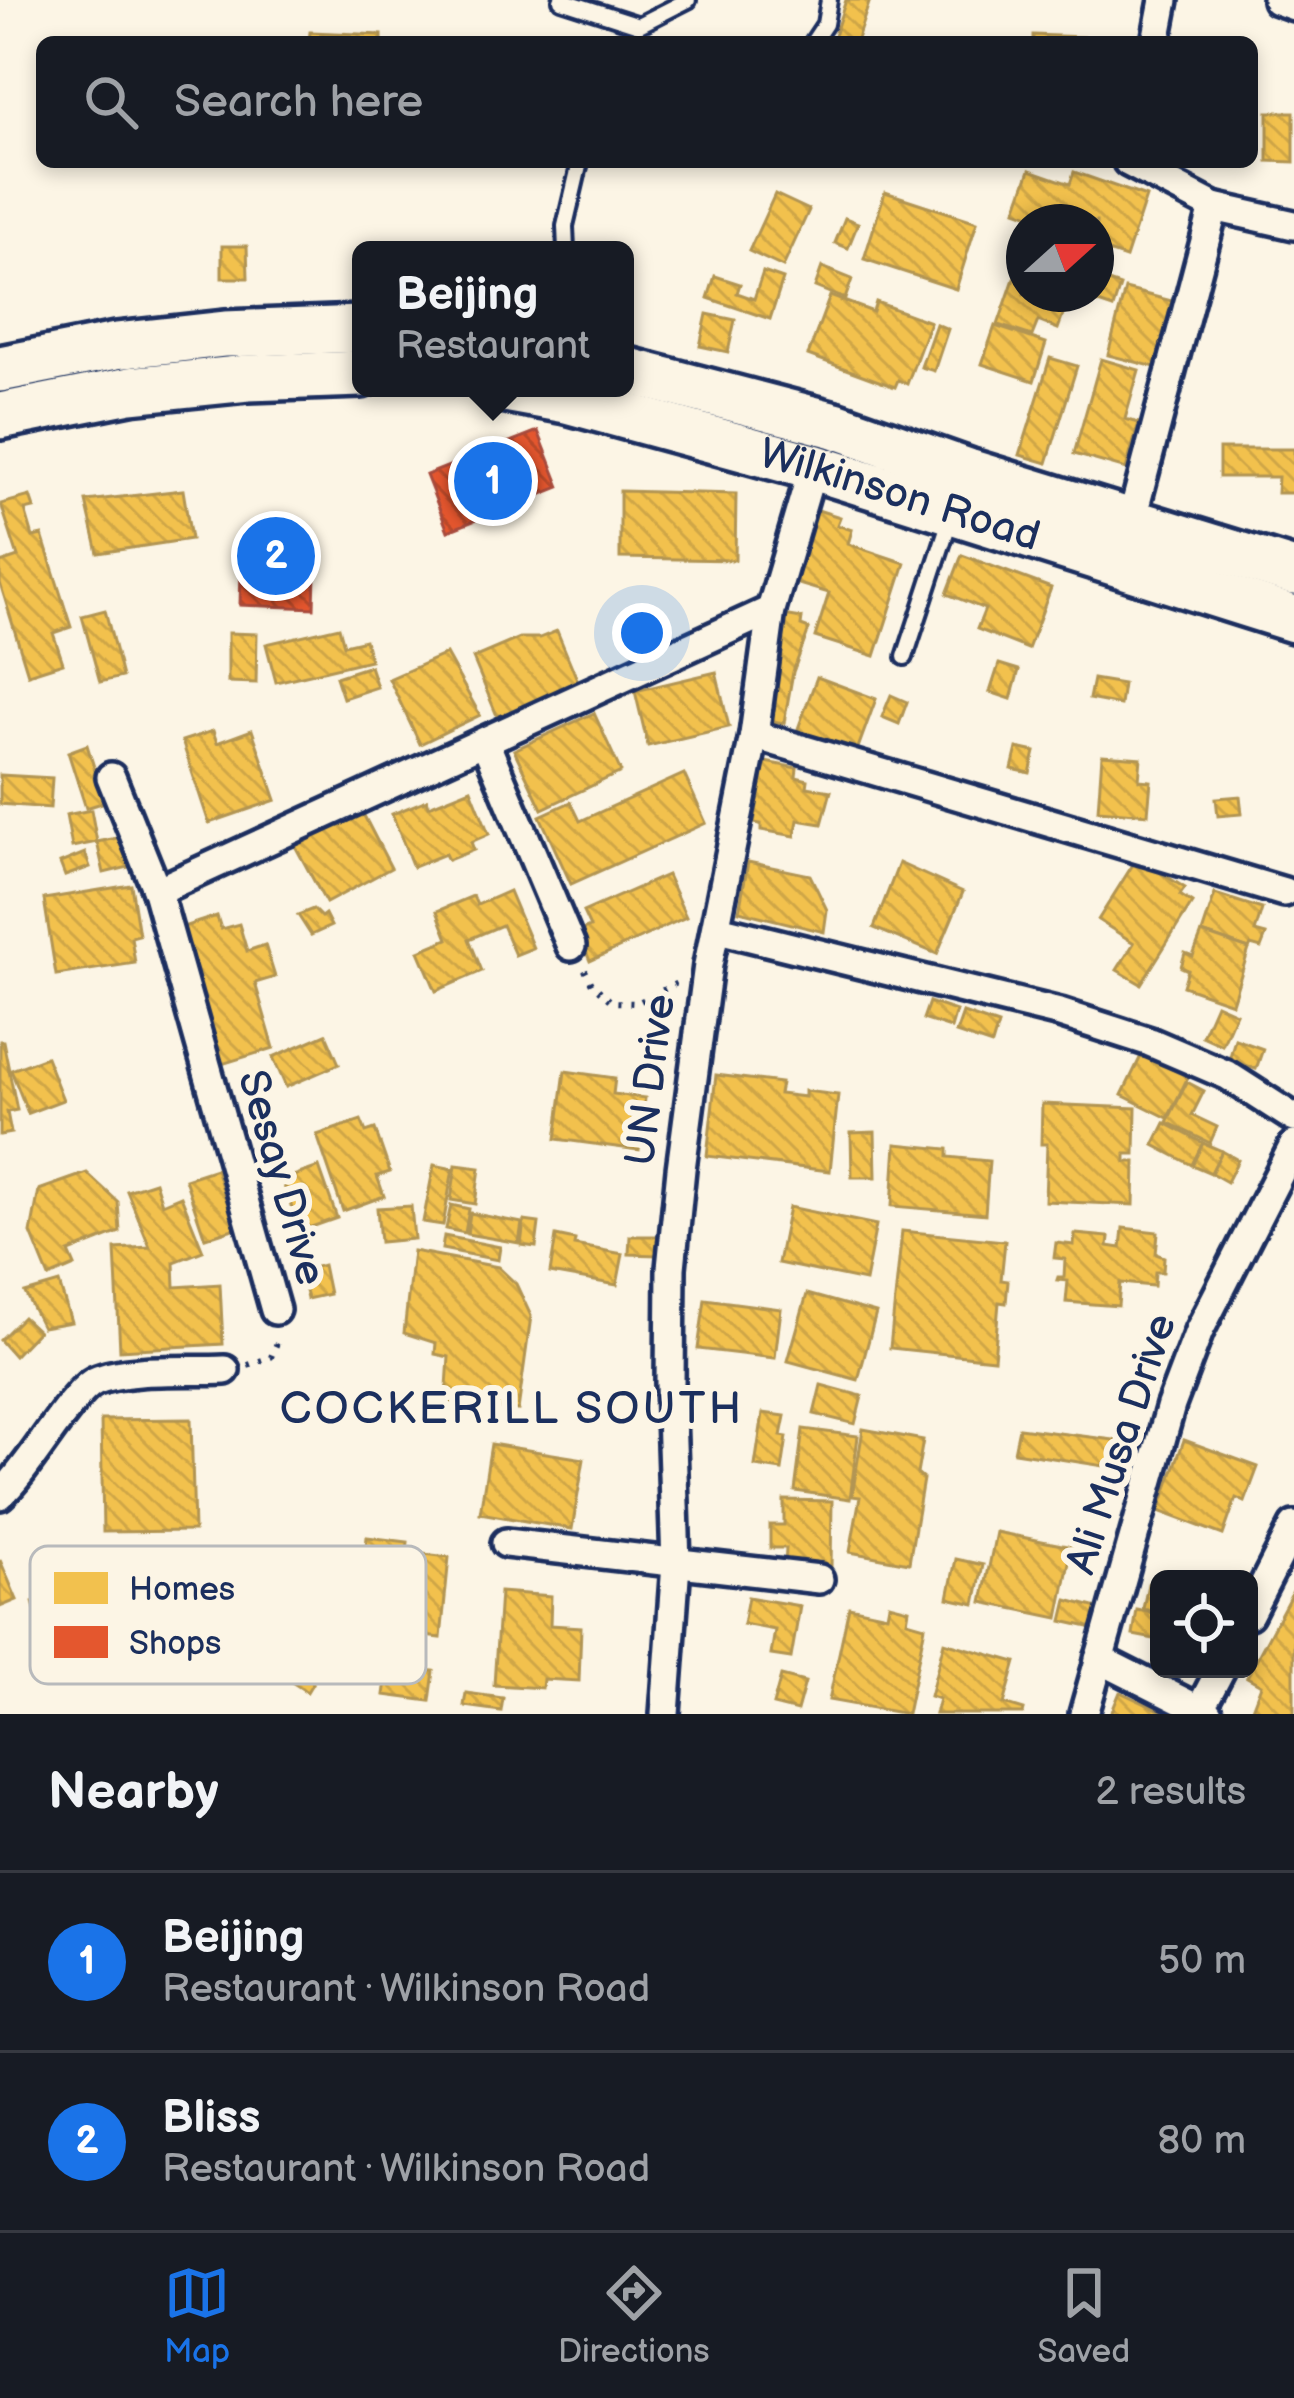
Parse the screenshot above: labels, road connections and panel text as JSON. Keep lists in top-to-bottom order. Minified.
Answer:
{"streets":{"main road":["Wilkinson Road"],"street":["UN Drive","Sesay Drive","Ali Musa Drive"]},"crossings":[["Wilkinson Road","UN Drive"]],"districts":["COCKERILL SOUTH"],"legend":["Homes","Shops"],"north":"right","page":{"search":"Search here","popup":["Beijing","Restaurant"],"pins":["1","2"],"heading":["Nearby","2 results"],"list":[{"mark":"1","name":"Beijing","note":"Restaurant · Wilkinson Road","value":"50 m"},{"mark":"2","name":"Bliss","note":"Restaurant · Wilkinson Road","value":"80 m"}],"nav":["Map","Directions","Saved"]}}
